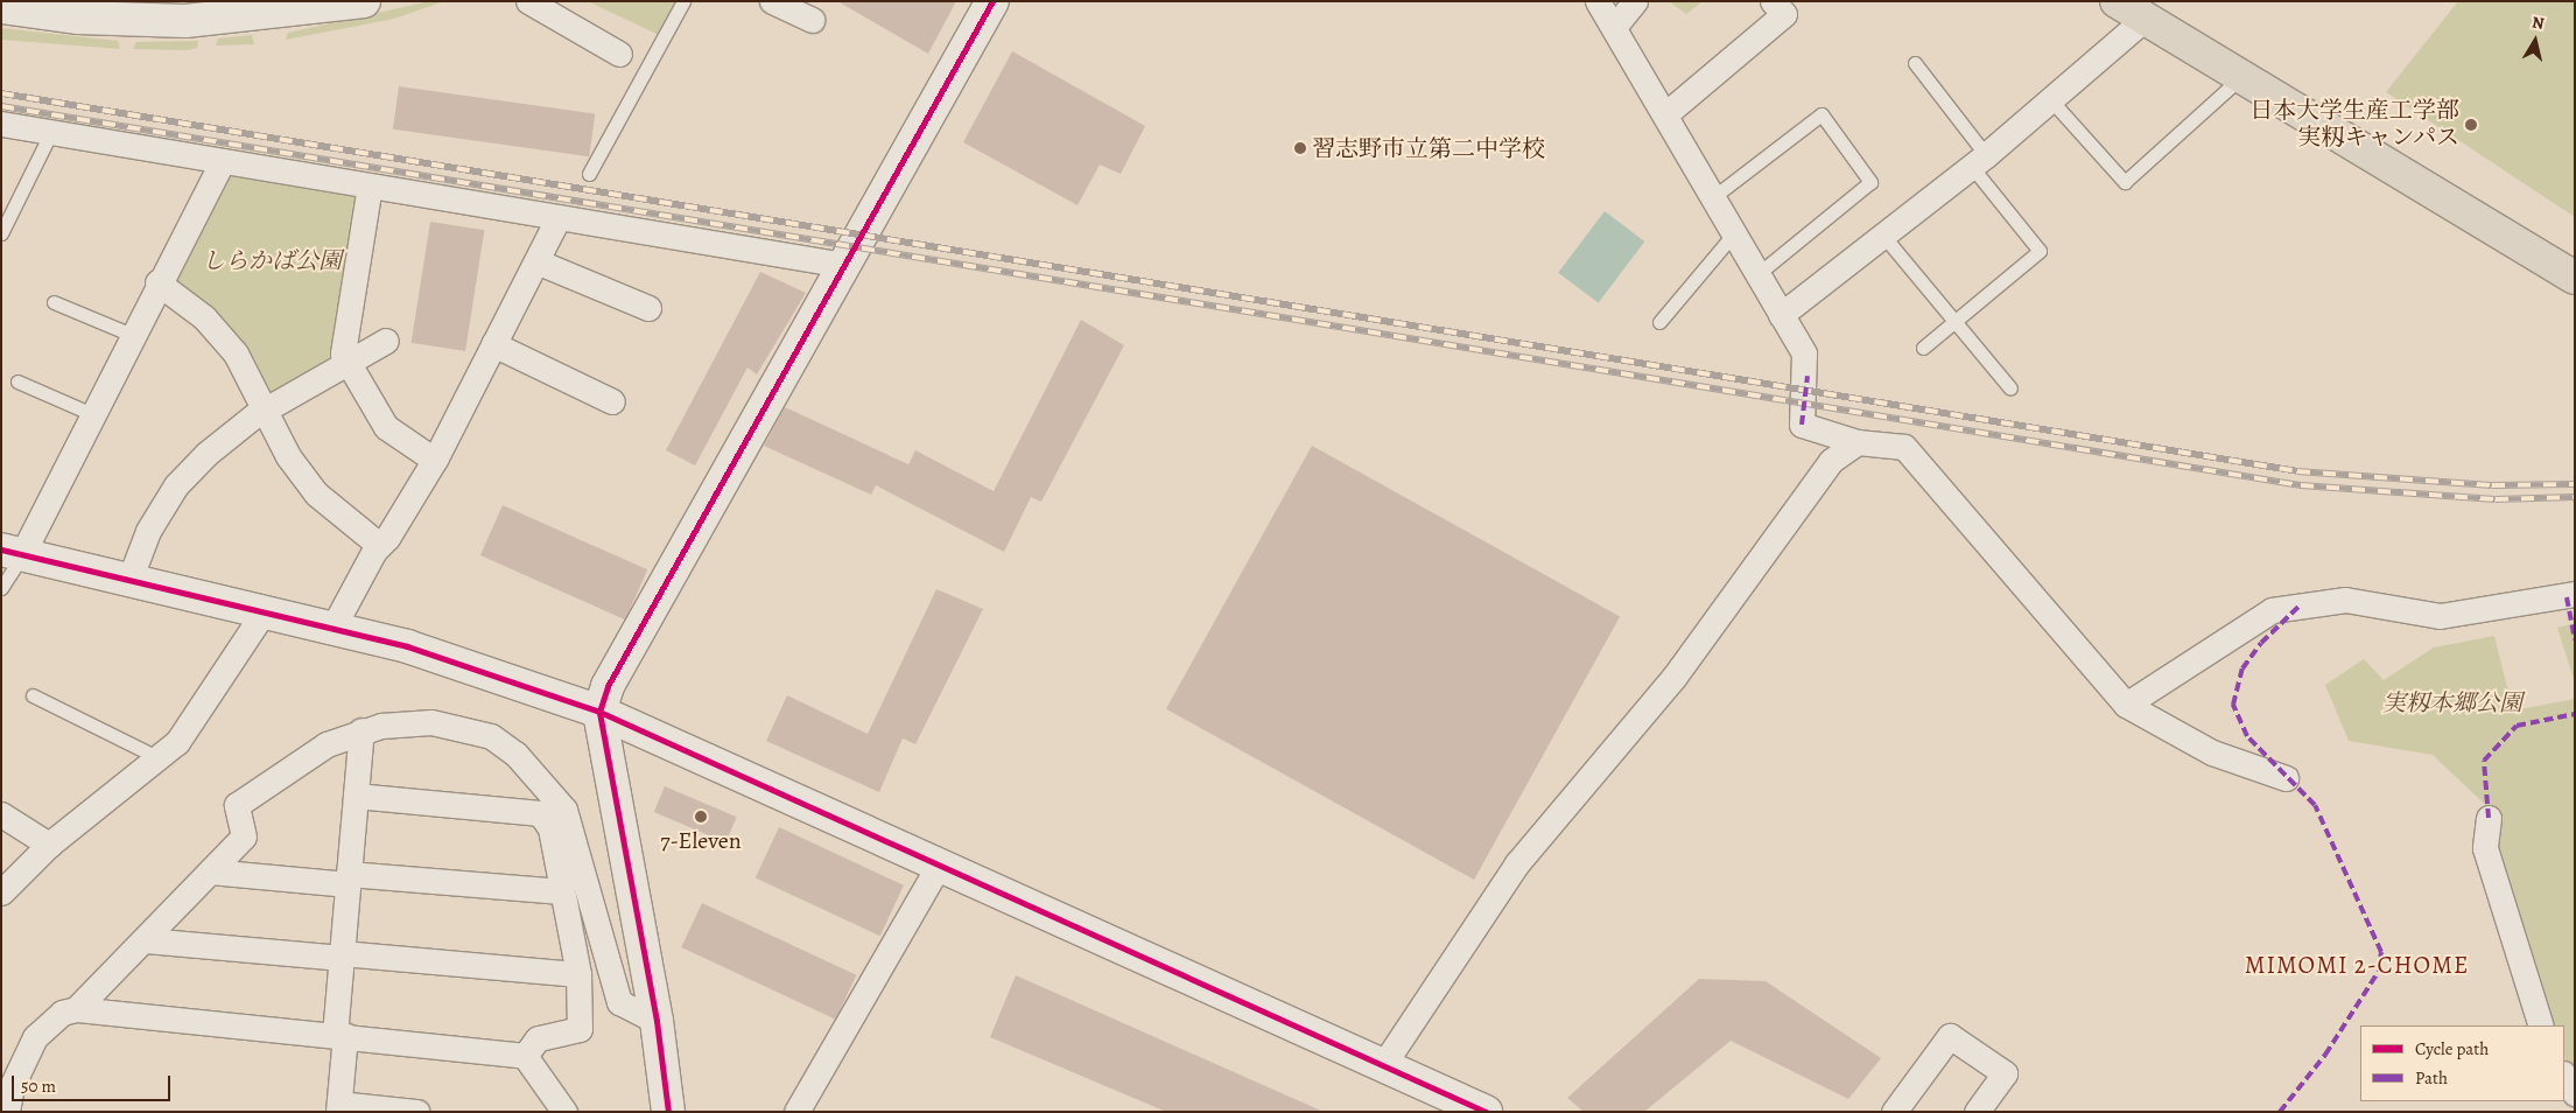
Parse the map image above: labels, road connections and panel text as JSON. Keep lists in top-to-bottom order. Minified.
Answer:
{"districts":["MIMOMI 2-CHOME"],"parks":["しらかば公園","実籾本郷公園"],"places":["日本大学生産工学部 実籾キャンパス","習志野市立第二中学校","7-Eleven"],"legend":["Cycle path","Path"],"scale_bar":"50 m","north":"top"}
